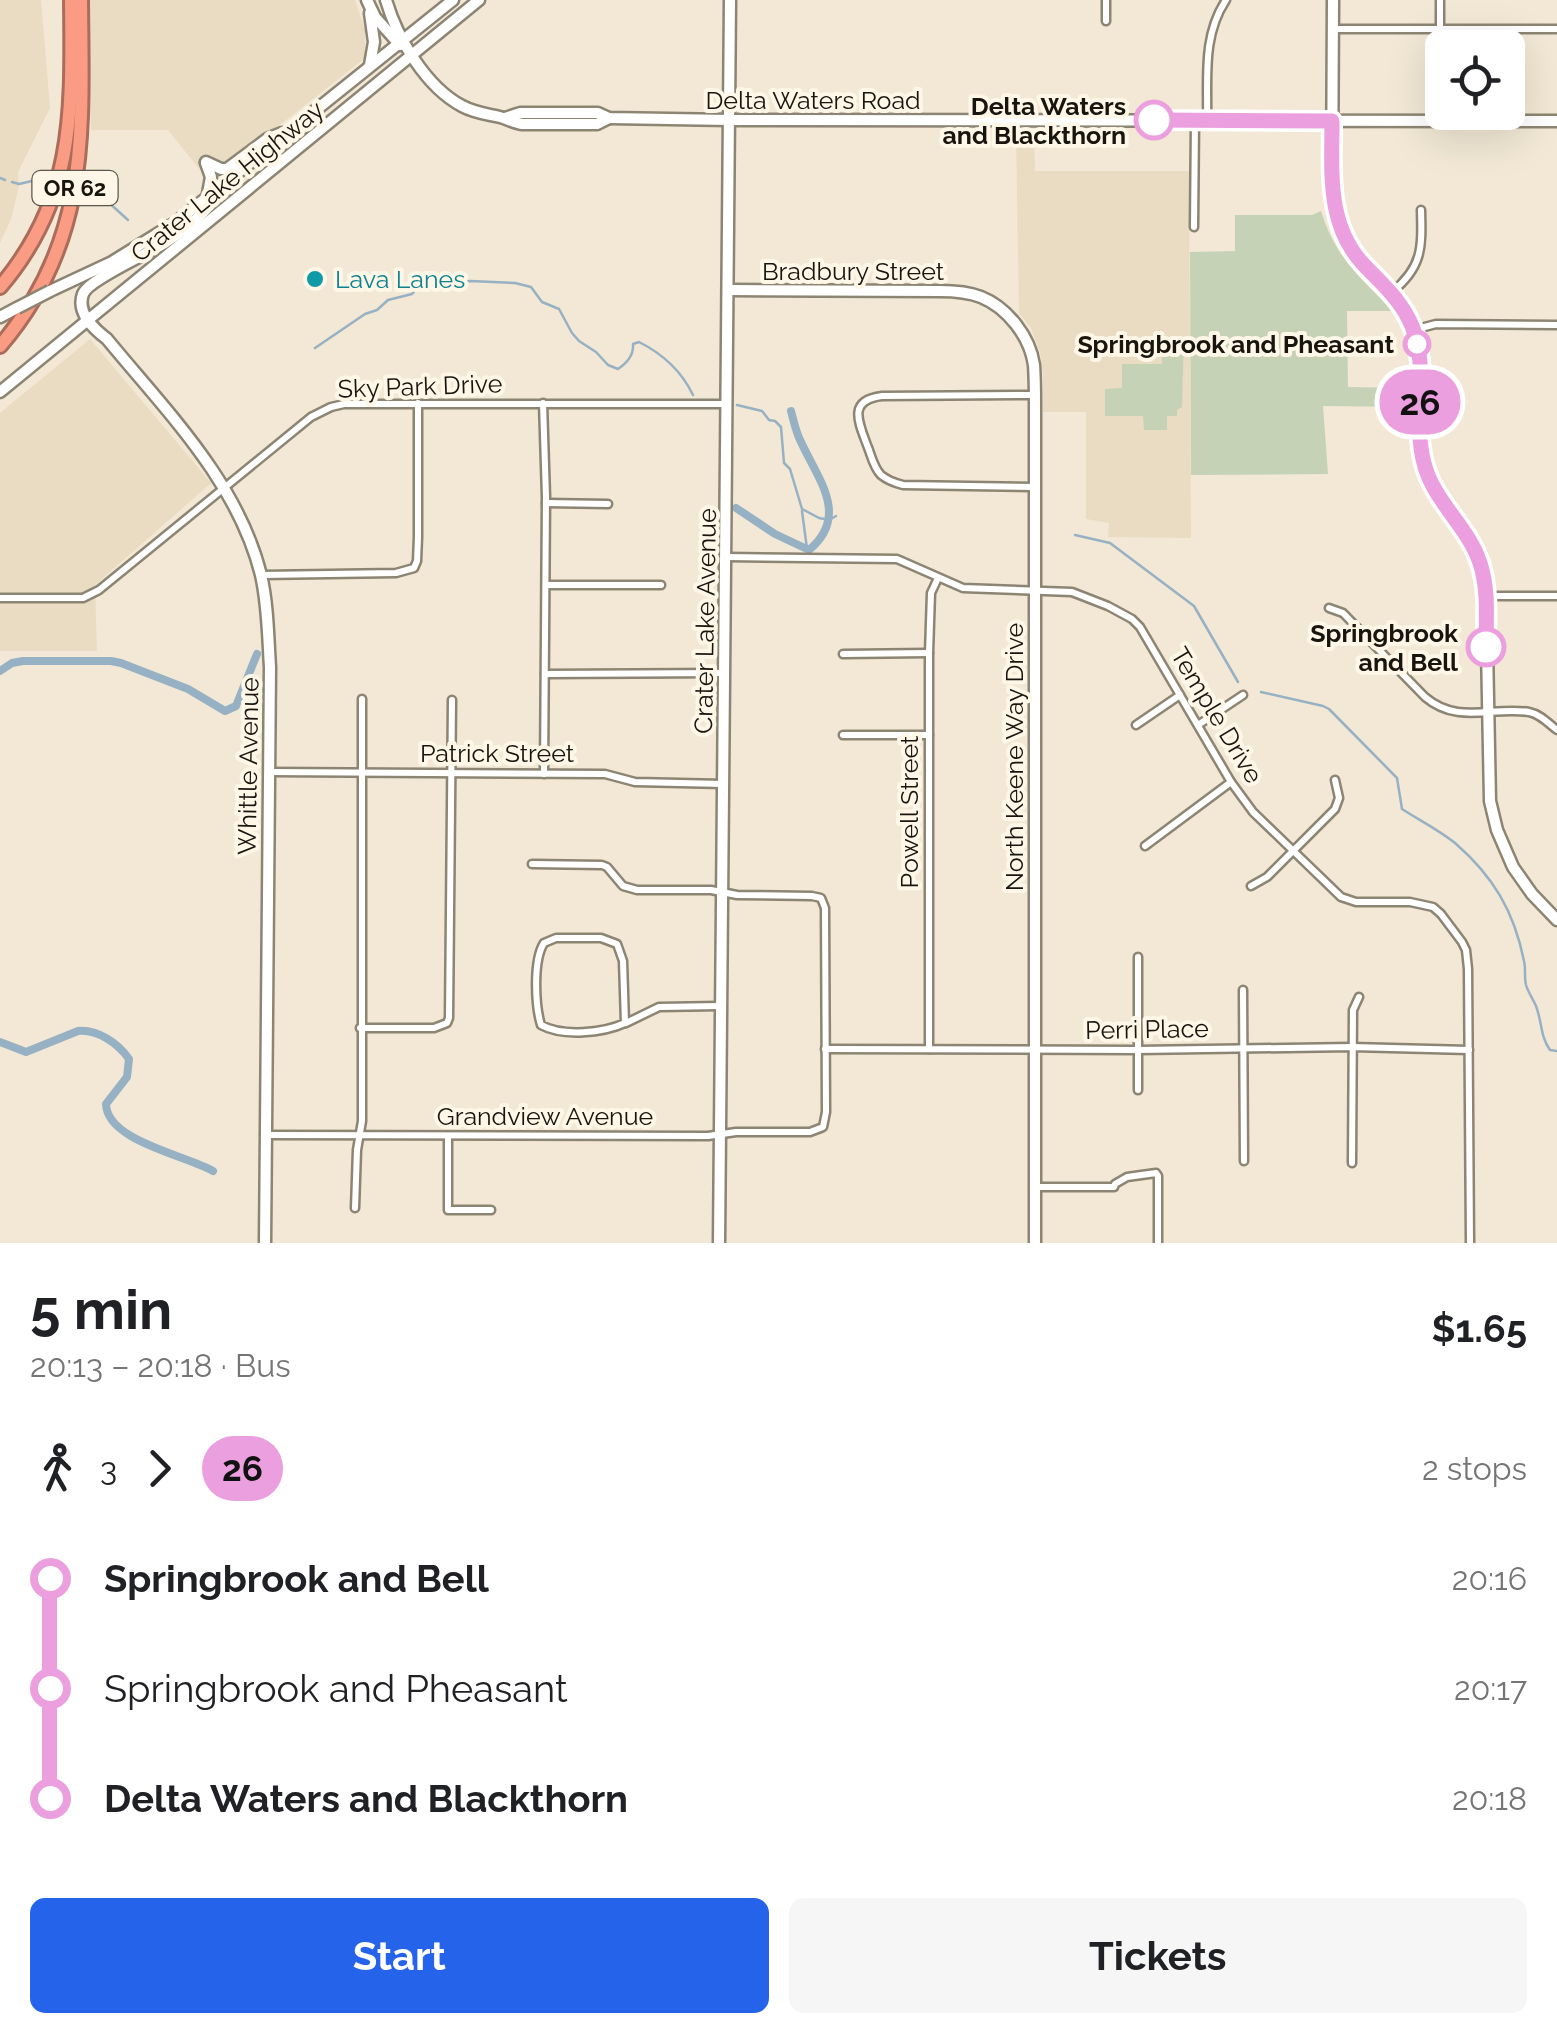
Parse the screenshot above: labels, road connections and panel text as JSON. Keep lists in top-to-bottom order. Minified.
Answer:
{"streets":{"highway":["OR 62"],"main road":["Delta Waters Road","Crater Lake Highway","Bradbury Street","Crater Lake Avenue","North Keene Way Drive","Whittle Avenue"],"street":["Sky Park Drive","Temple Drive","Patrick Street","Powell Street","Perri Place","Grandview Avenue"]},"crossings":[["Delta Waters Road","Crater Lake Highway"],["Delta Waters Road","Crater Lake Avenue"],["Crater Lake Highway","Whittle Avenue"],["Bradbury Street","Crater Lake Avenue"],["Bradbury Street","North Keene Way Drive"],["Sky Park Drive","Crater Lake Avenue"],["Sky Park Drive","Whittle Avenue"],["Crater Lake Avenue","Temple Drive"],["Crater Lake Avenue","Patrick Street"],["Crater Lake Avenue","Grandview Avenue"],["Temple Drive","North Keene Way Drive"],["Temple Drive","Powell Street"],["Temple Drive","Perri Place"],["Patrick Street","Whittle Avenue"],["North Keene Way Drive","Perri Place"],["Whittle Avenue","Grandview Avenue"],["Powell Street","Perri Place"],["Perri Place","Grandview Avenue"]],"places":["Delta Waters and Blackthorn","Lava Lanes","Springbrook and Pheasant","Springbrook and Bell"],"lines":["bus line 26"],"page":{"on_map":"26","heading":["5 min","20:13 – 20:18 · Bus","$1.65"],"legs":["3","26","2 stops"],"list":[{"name":"Springbrook and Bell","value":"20:16"},{"name":"Springbrook and Pheasant","value":"20:17"},{"name":"Delta Waters and Blackthorn","value":"20:18"}],"buttons":["Start","Tickets"]}}
